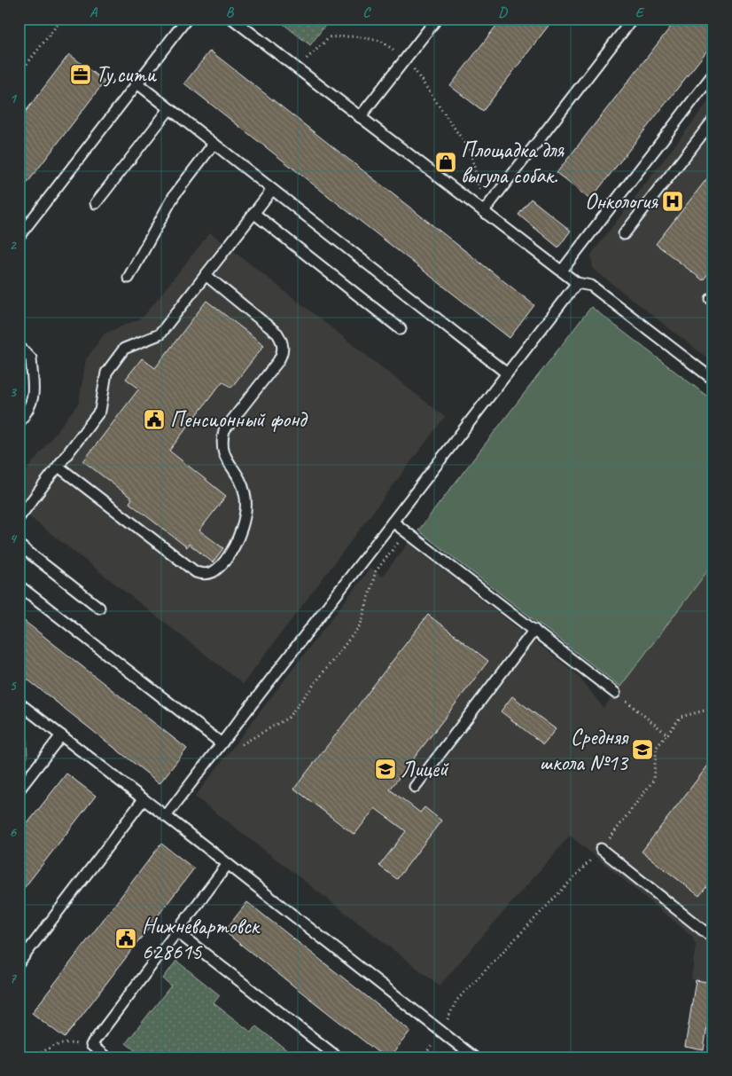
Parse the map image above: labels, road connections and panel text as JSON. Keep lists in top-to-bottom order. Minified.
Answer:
{"places":{"office":["Ту,сити"],"shop":["Площадка для выгула собак."],"hospital":["Онкология"],"public building":["Пенсионный фонд","Нижневартовск 628615"],"school or university":["Средняя школа №13","Лицей"]},"grid":{"columns":["A","B","C","D","E"],"rows":["1","2","3","4","5","6","7"]}}
